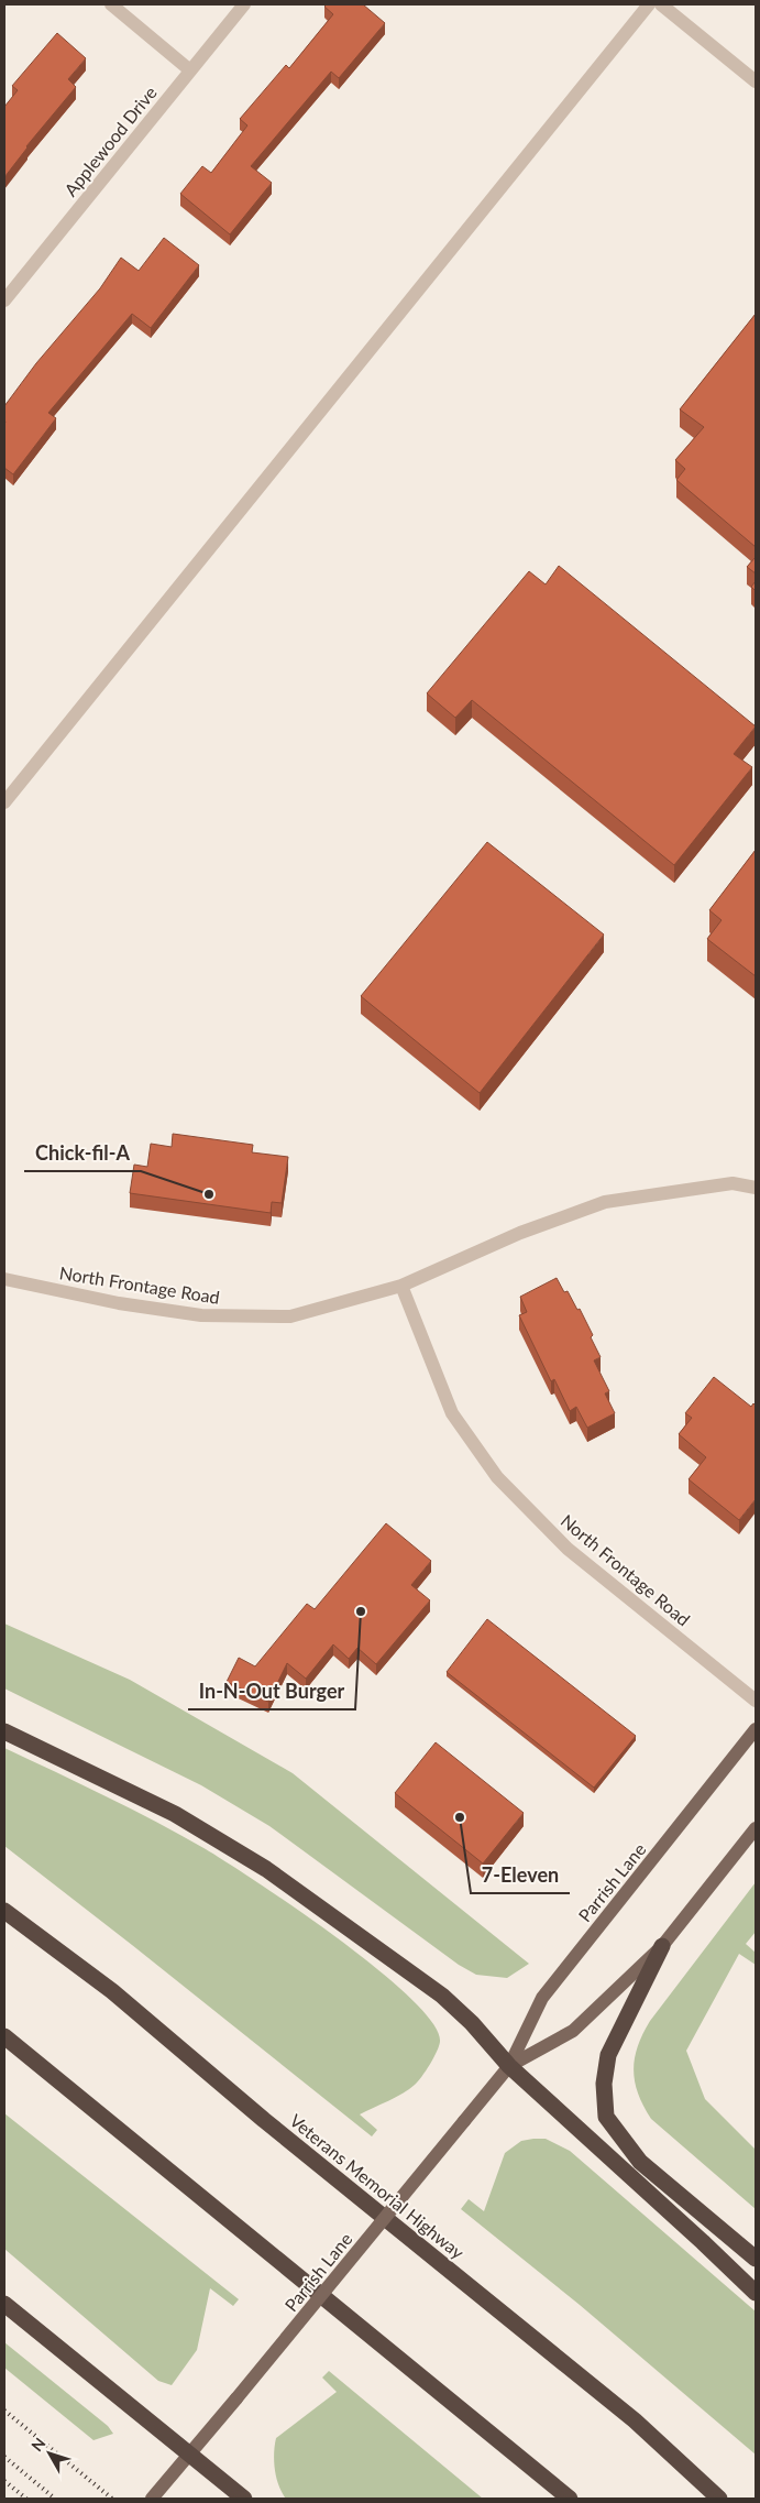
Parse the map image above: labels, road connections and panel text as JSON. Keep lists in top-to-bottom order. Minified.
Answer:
{"streets":{"highway":["Veterans Memorial Highway"],"main road":["Parrish Lane"],"street":["Applewood Drive","North Frontage Road"]},"places":["Chick-fil-A","In-N-Out Burger","7-Eleven"],"north":"top left"}
